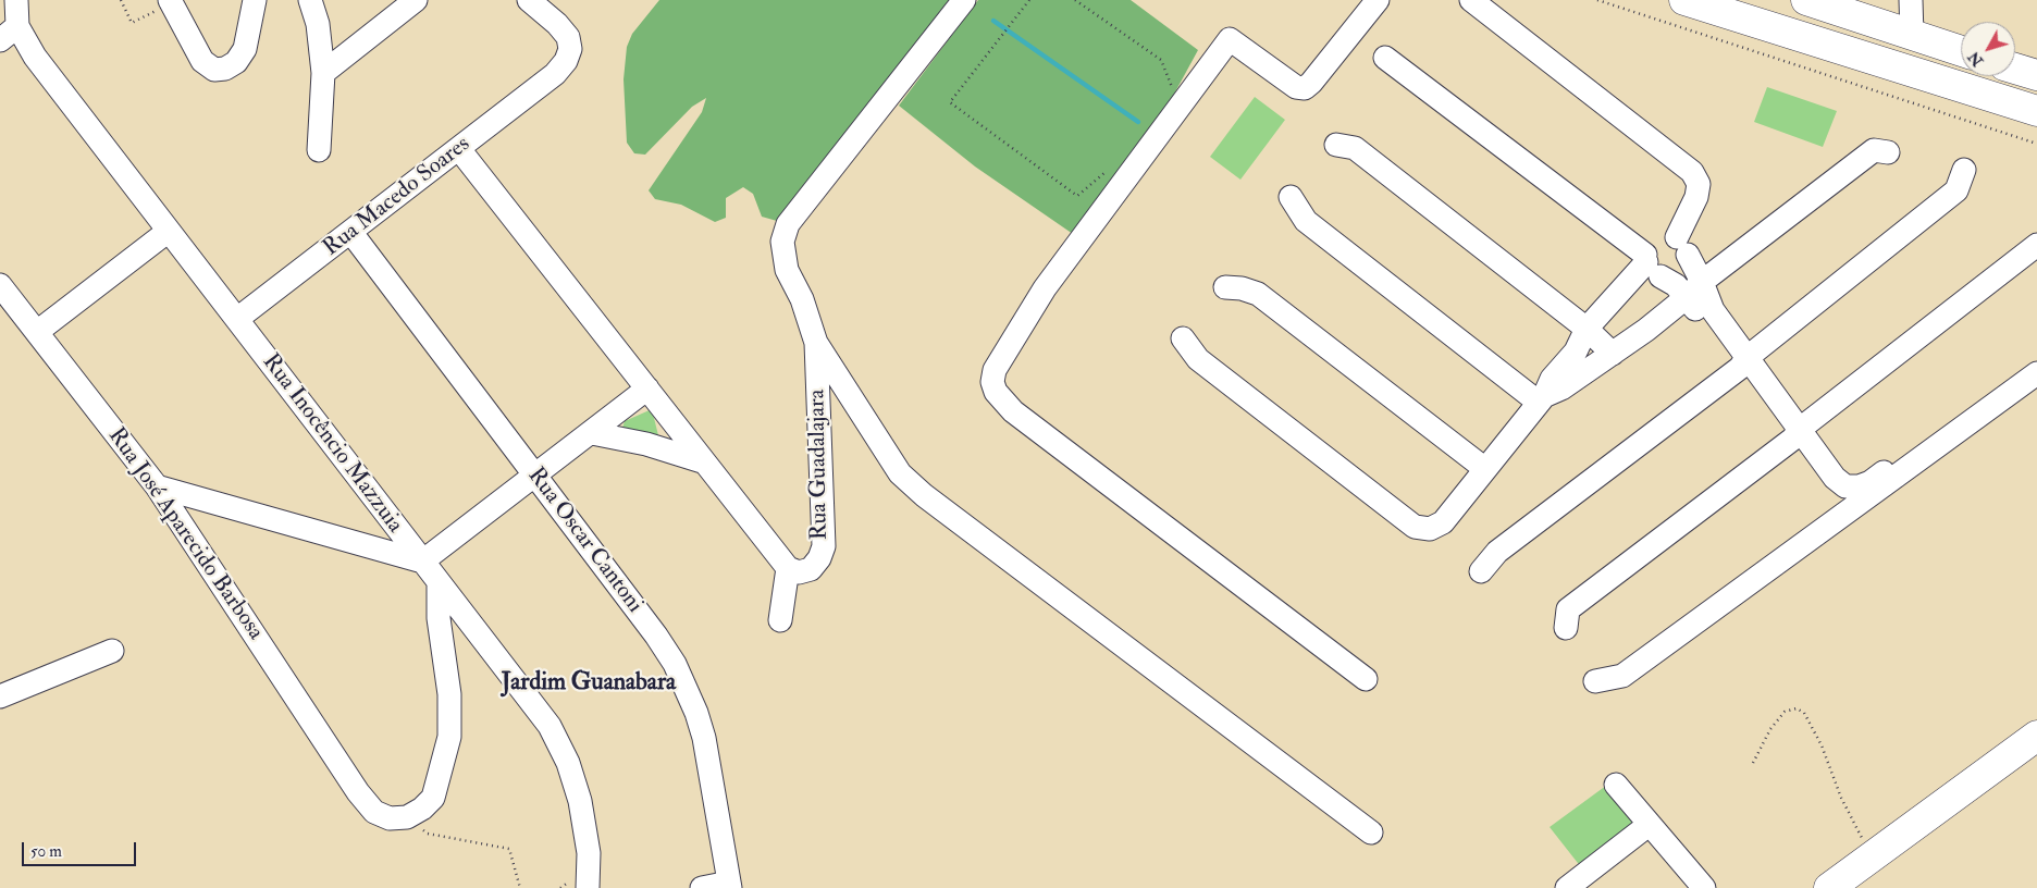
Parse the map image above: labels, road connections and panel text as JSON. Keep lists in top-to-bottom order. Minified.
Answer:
{"streets":{"street":["Rua Macedo Soares","Rua Inocêncio Mazzuia","Rua Guadalajara","Rua José Aparecido Barbosa","Rua Oscar Cantoni"]},"crossings":[["Rua Macedo Soares","Rua Inocêncio Mazzuia"],["Rua Macedo Soares","Rua Guadalajara"],["Rua Macedo Soares","Rua Oscar Cantoni"]],"districts":["Jardim Guanabara"],"scale_bar":"50 m","north":"bottom left"}
